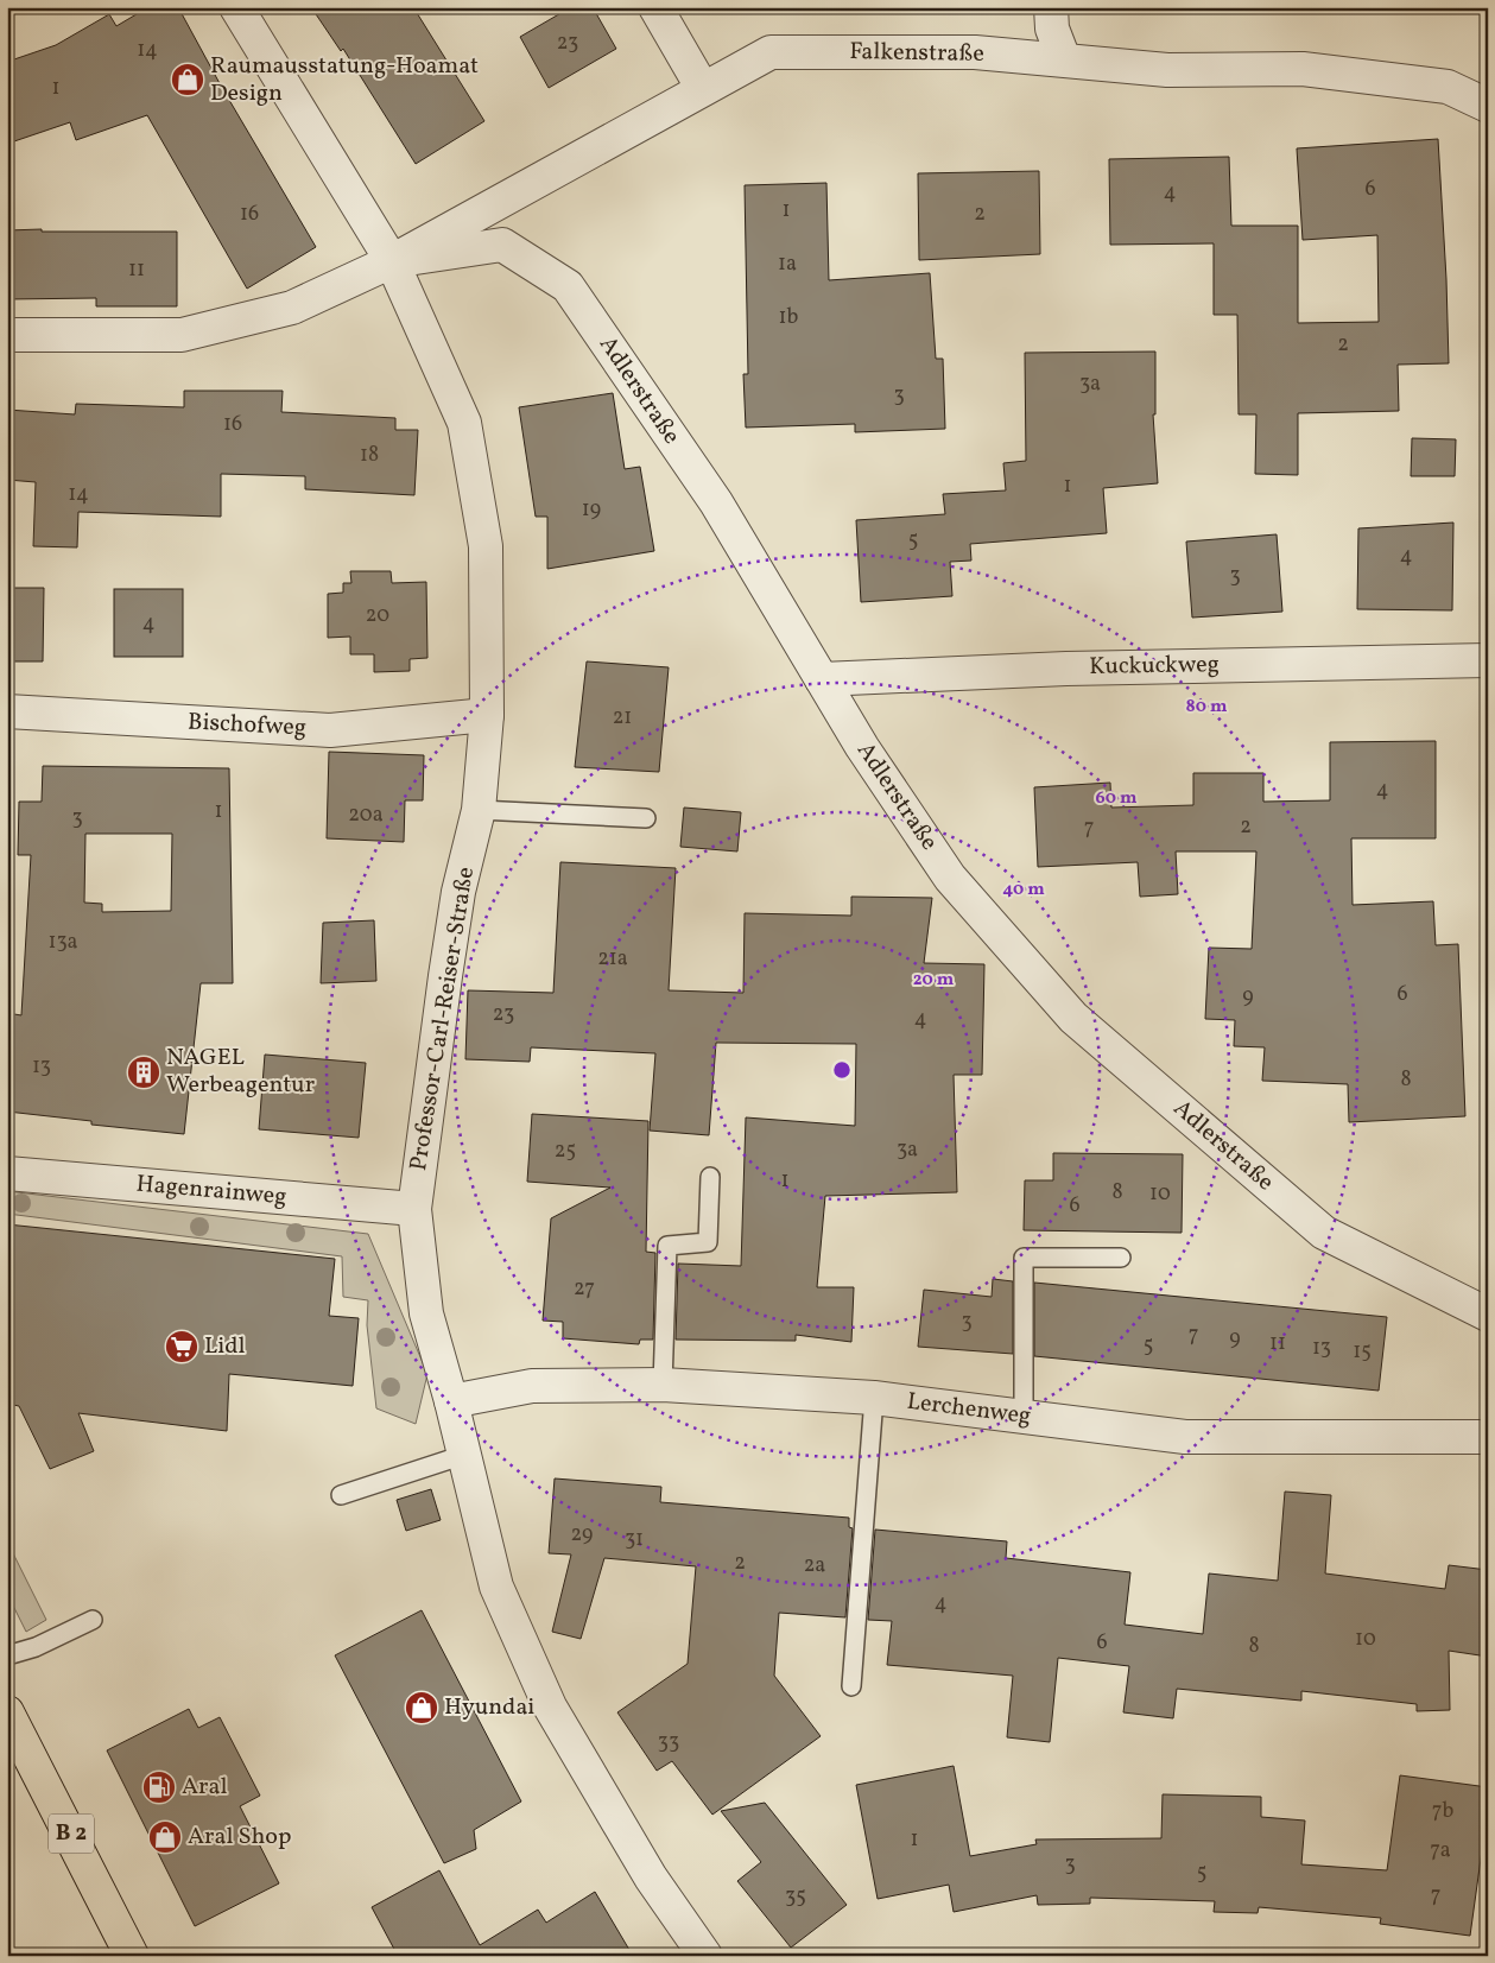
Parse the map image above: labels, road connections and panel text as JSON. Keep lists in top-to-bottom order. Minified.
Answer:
{"streets":{"main road":["B 2"],"street":["Falkenstraße","Adlerstraße","Kuckuckweg","Bischofweg","Professor-Carl-Reiser-Straße","Hagenrainweg","Lerchenweg"]},"crossings":[["Falkenstraße","Adlerstraße"],["Falkenstraße","Professor-Carl-Reiser-Straße"],["Adlerstraße","Kuckuckweg"],["Adlerstraße","Professor-Carl-Reiser-Straße"],["Bischofweg","Professor-Carl-Reiser-Straße"],["Professor-Carl-Reiser-Straße","Hagenrainweg"],["Professor-Carl-Reiser-Straße","Lerchenweg"]],"places":{"shop":["Raumausstatung-Hoamat Design","Hyundai","Aral Shop"],"building":["NAGEL Werbeagentur"],"supermarket":["Lidl"],"fuel station":["Aral"]},"house_numbers":["23","14","1","6","4","1","16","2","1a","11","1b","2","3a","3","16","18","1","14","19","5","4","3","20","4","21","4","1","20a","3","2","7","13a","21a","6","9","23","4","13","8","3a","25","1","8","10","6","27","3","7","9","11","5","13","15","29","31","2","2a","4","10","6","8","33","7b","1","7a","3","5","7","35"],"rings":["80 m","60 m","40 m","20 m"]}
